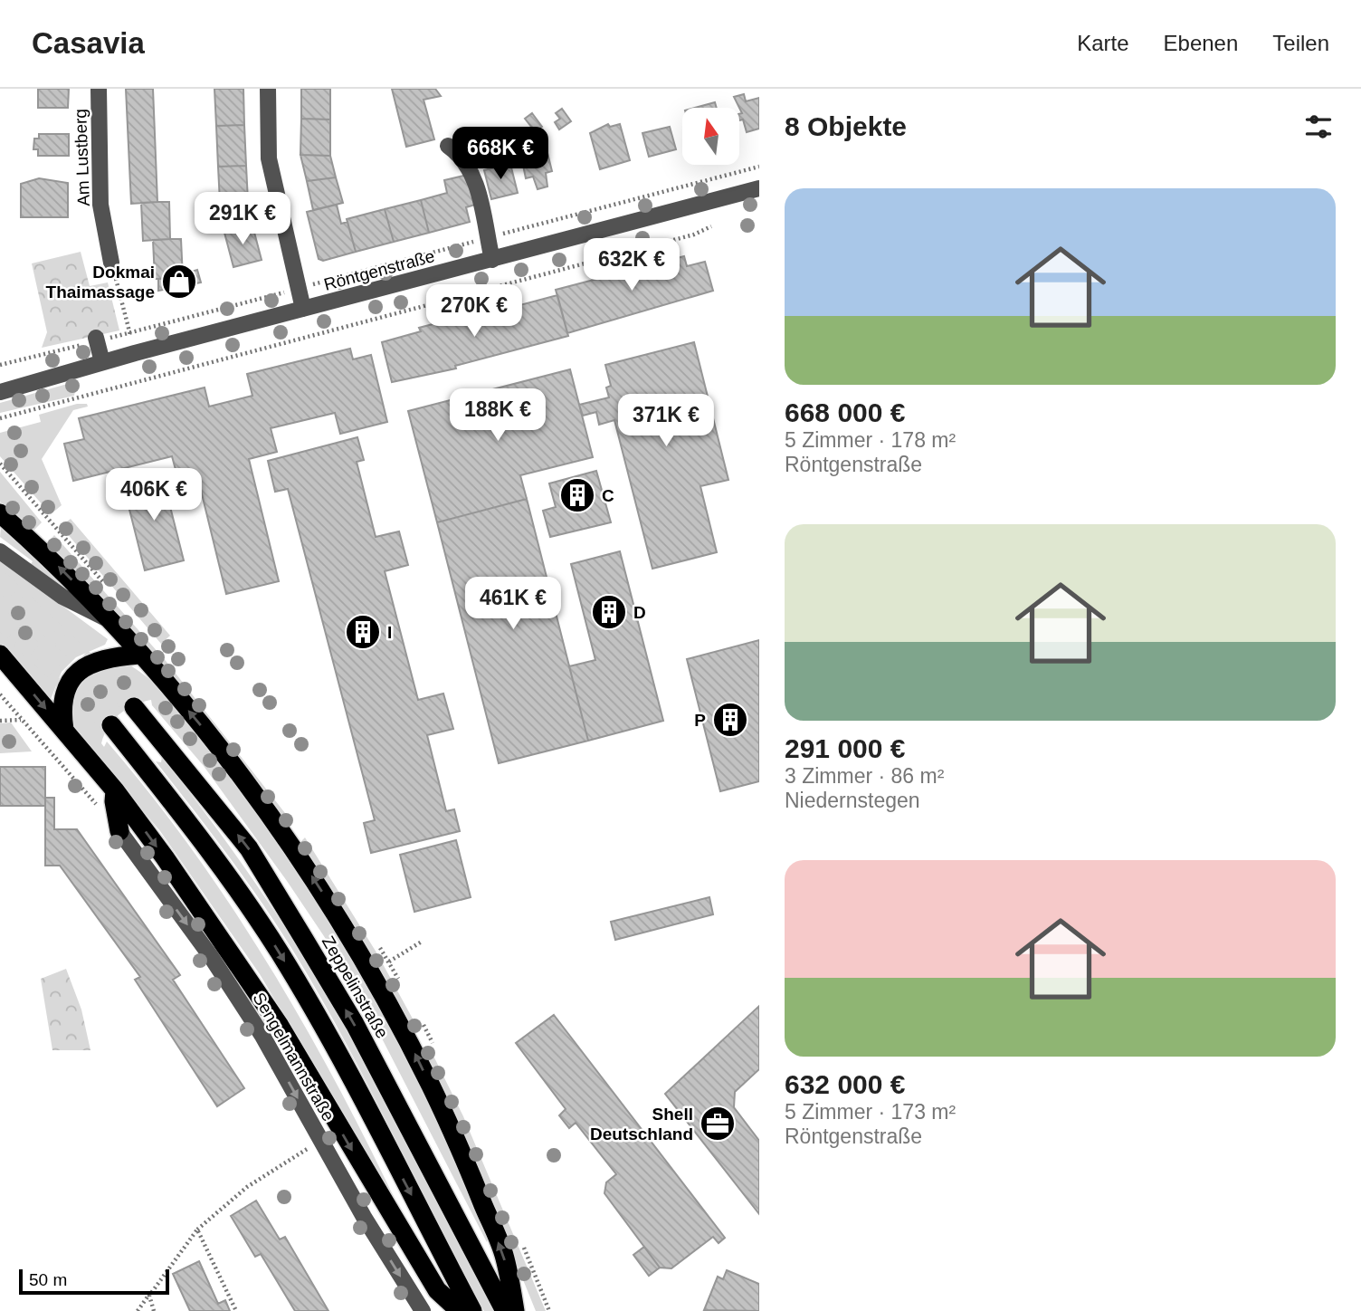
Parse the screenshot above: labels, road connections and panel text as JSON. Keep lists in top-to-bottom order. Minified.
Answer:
{"streets":{"highway":["Zeppelinstraße"],"street":["Am Lustberg","Röntgenstraße","Sengelmannstraße"]},"one_way":["Sengelmannstraße"],"places":{"shop":["Dokmai Thaimassage"],"building":["C","D","I","P"],"office":["Shell Deutschland"]},"scale_bar":"50 m","north":"top","page":{"header":"Casavia","nav":["Karte","Ebenen","Teilen"],"heading":"8 Objekte","price":["668K €","291K €","632K €","270K €","188K €","371K €","406K €","461K €"],"list":[{"name":"668 000 €","note":"5 Zimmer · 178 m² · Röntgenstraße"},{"name":"291 000 €","note":"3 Zimmer · 86 m² · Niedernstegen"},{"name":"632 000 €","note":"5 Zimmer · 173 m² · Röntgenstraße"}],"scale":"50 m"}}
